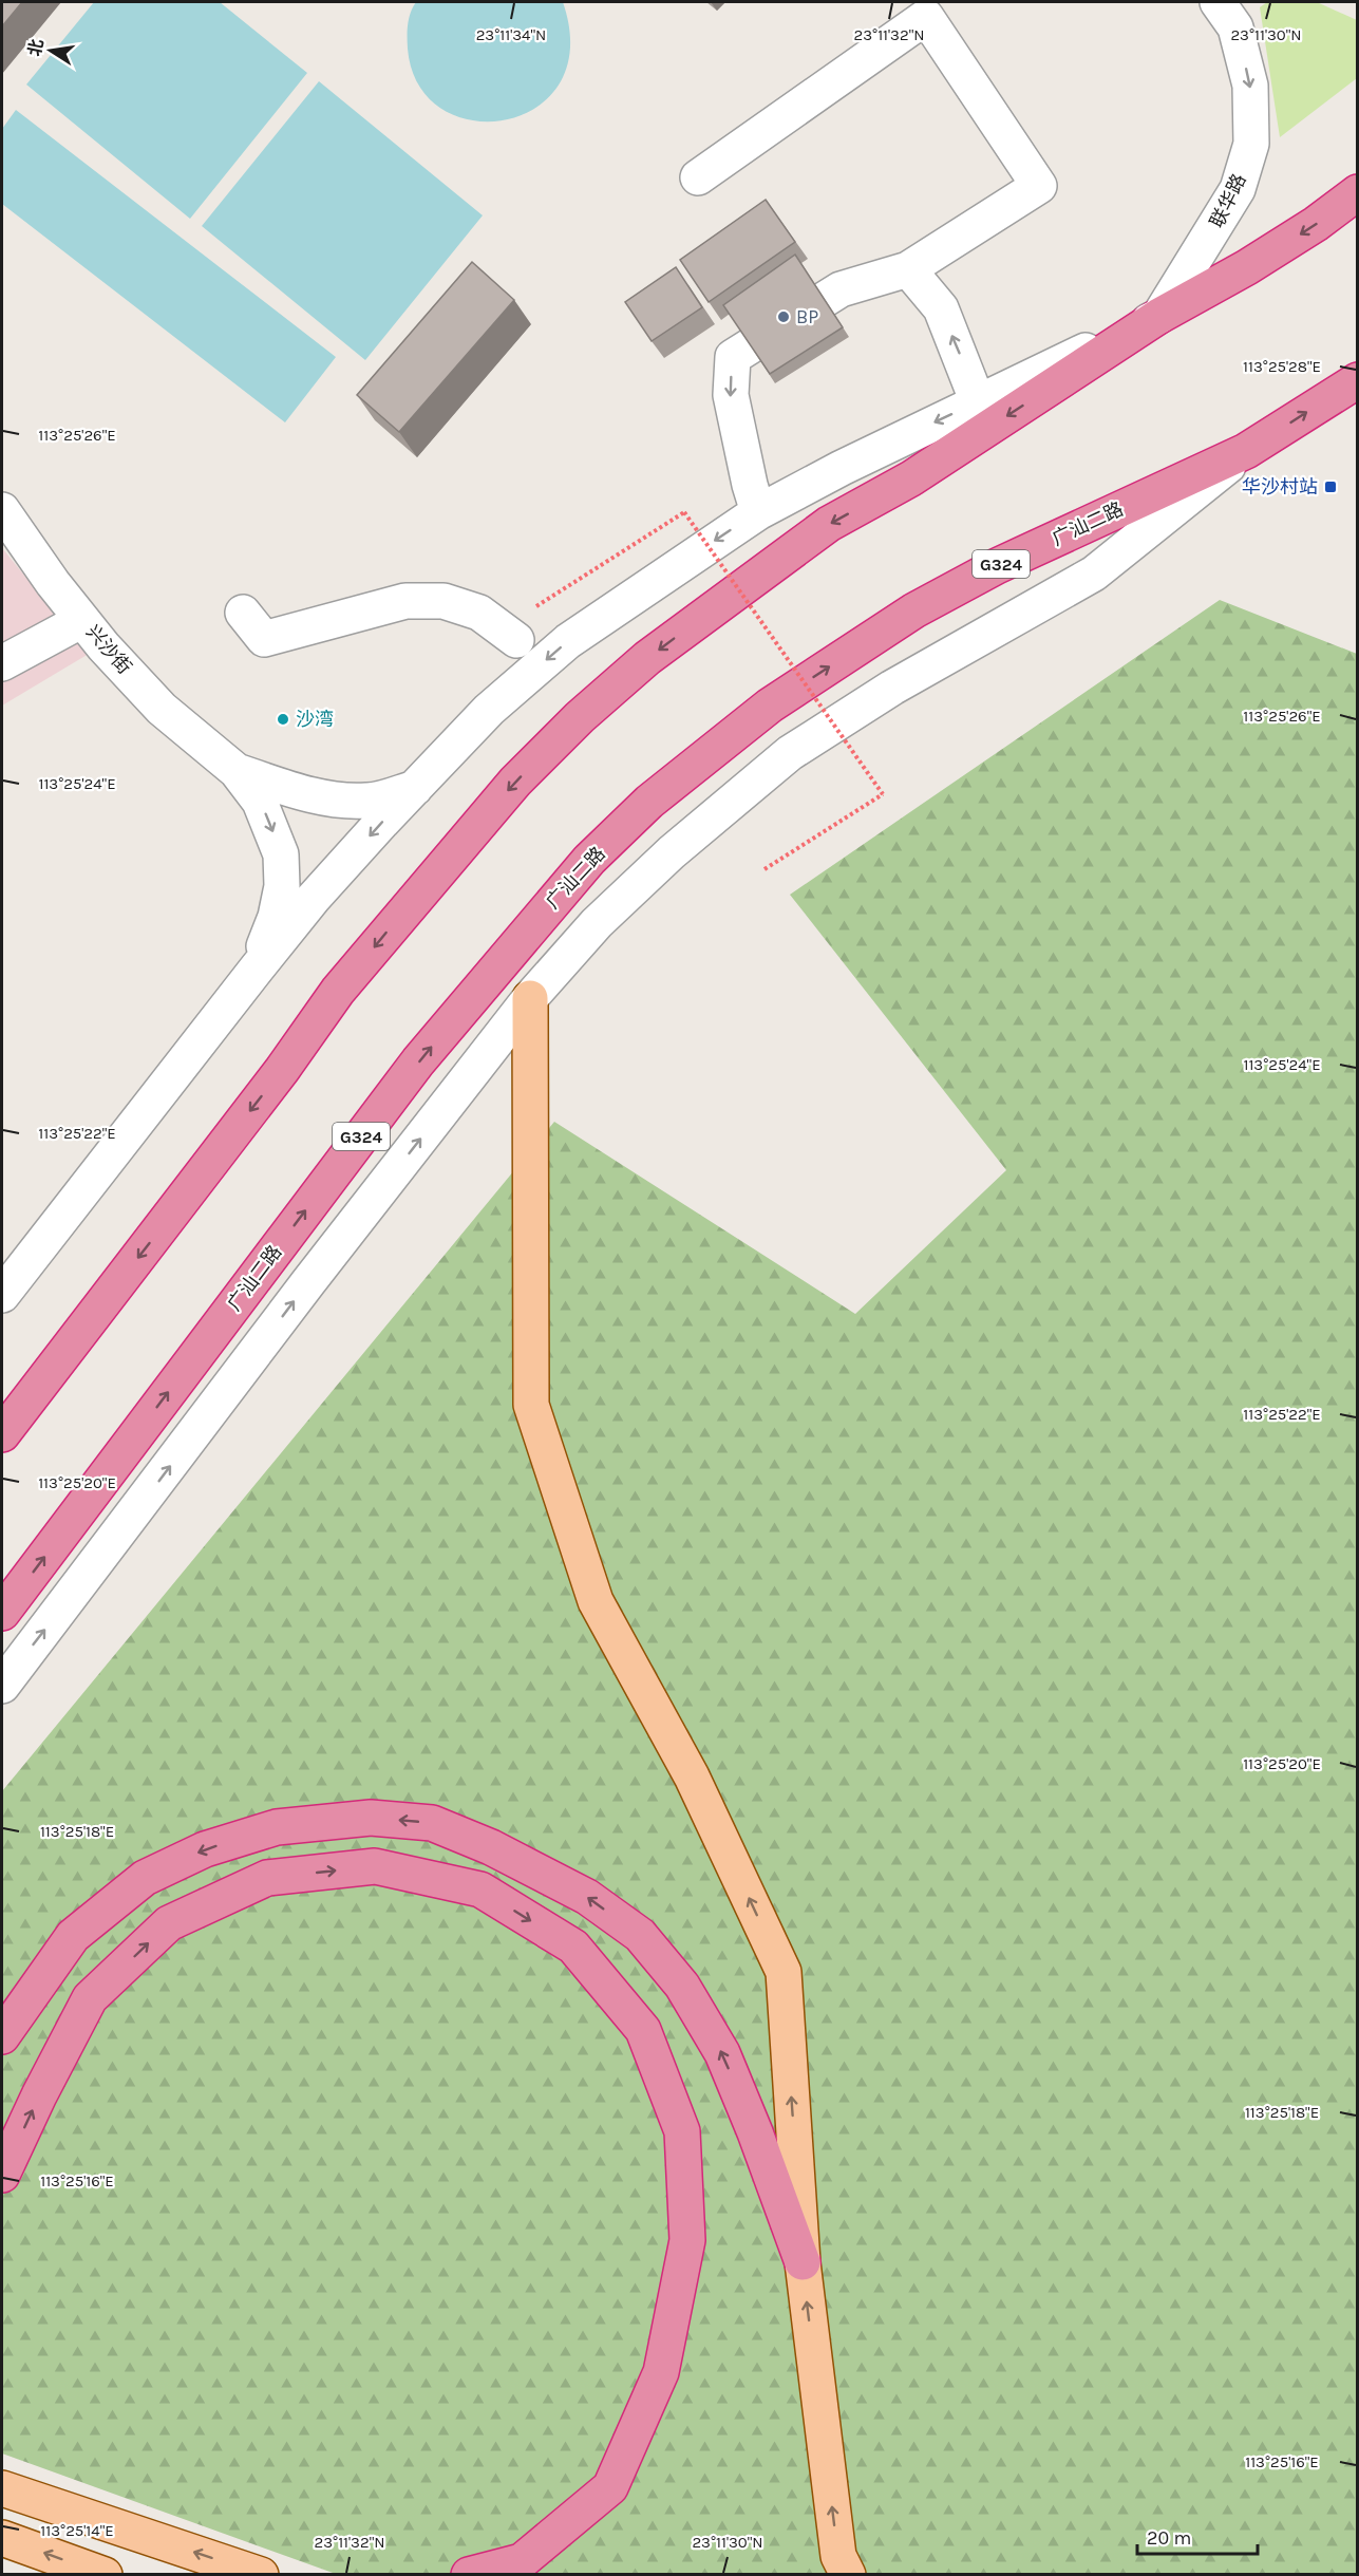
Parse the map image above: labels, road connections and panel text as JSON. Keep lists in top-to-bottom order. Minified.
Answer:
{"streets":{"highway":["广汕二路","G324"],"street":["联华路","兴沙街"]},"one_way":["联华路"],"places":{"other":["BP","沙湾"],"transit":["华沙村站"]},"scale_bar":"20 m","north":"left","coordinates":["23°11'34\"N","23°11'32\"N","23°11'30\"N","113°25'28\"E","113°25'26\"E","113°25'24\"E","113°25'22\"E","113°25'20\"E","113°25'18\"E","113°25'16\"E","113°25'14\"E"]}
